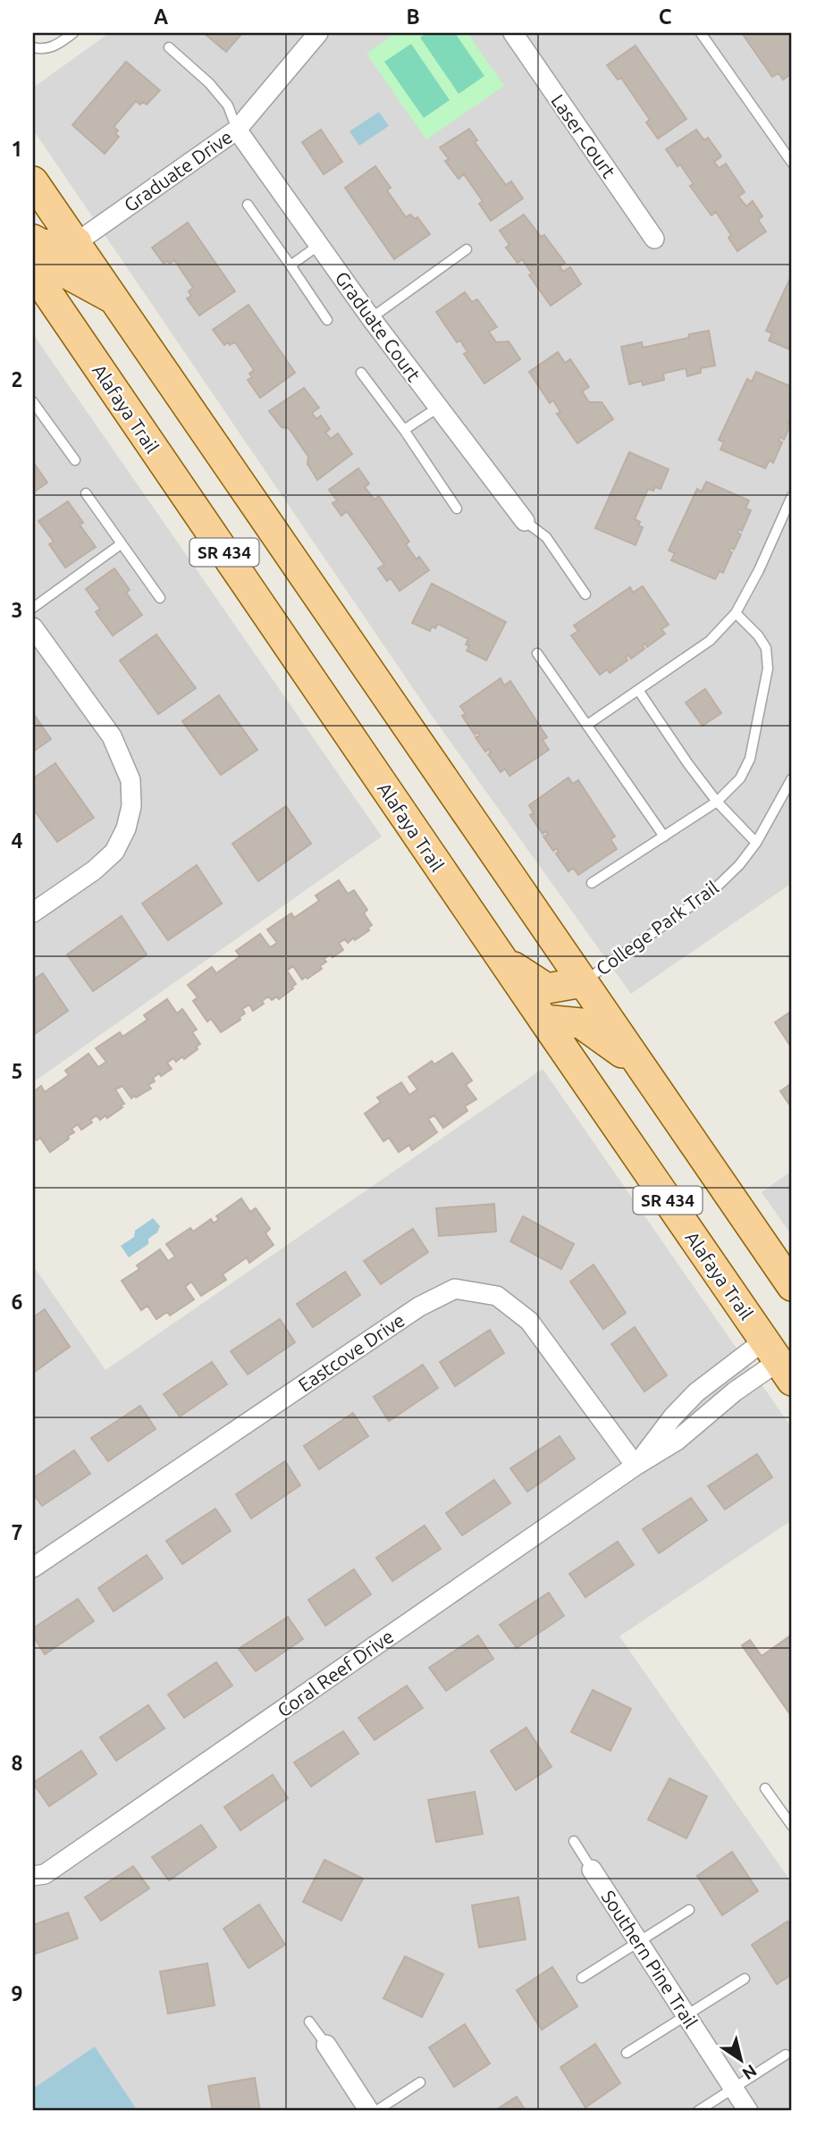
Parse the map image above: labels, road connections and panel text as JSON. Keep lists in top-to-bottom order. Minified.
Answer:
{"streets":{"main road":["Alafaya Trail","SR 434"],"street":["Laser Court","Graduate Drive","Graduate Court","Eastcove Drive","Coral Reef Drive","Southern Pine Trail"],"lane":["College Park Trail"]},"crossings":[["Graduate Drive","Graduate Court"],["Graduate Drive","SR 434"],["Alafaya Trail","Coral Reef Drive"],["SR 434","College Park Trail"],["Eastcove Drive","Coral Reef Drive"]],"north":"bottom right","grid":{"columns":["A","B","C"],"rows":["1","2","3","4","5","6","7","8","9"]}}
